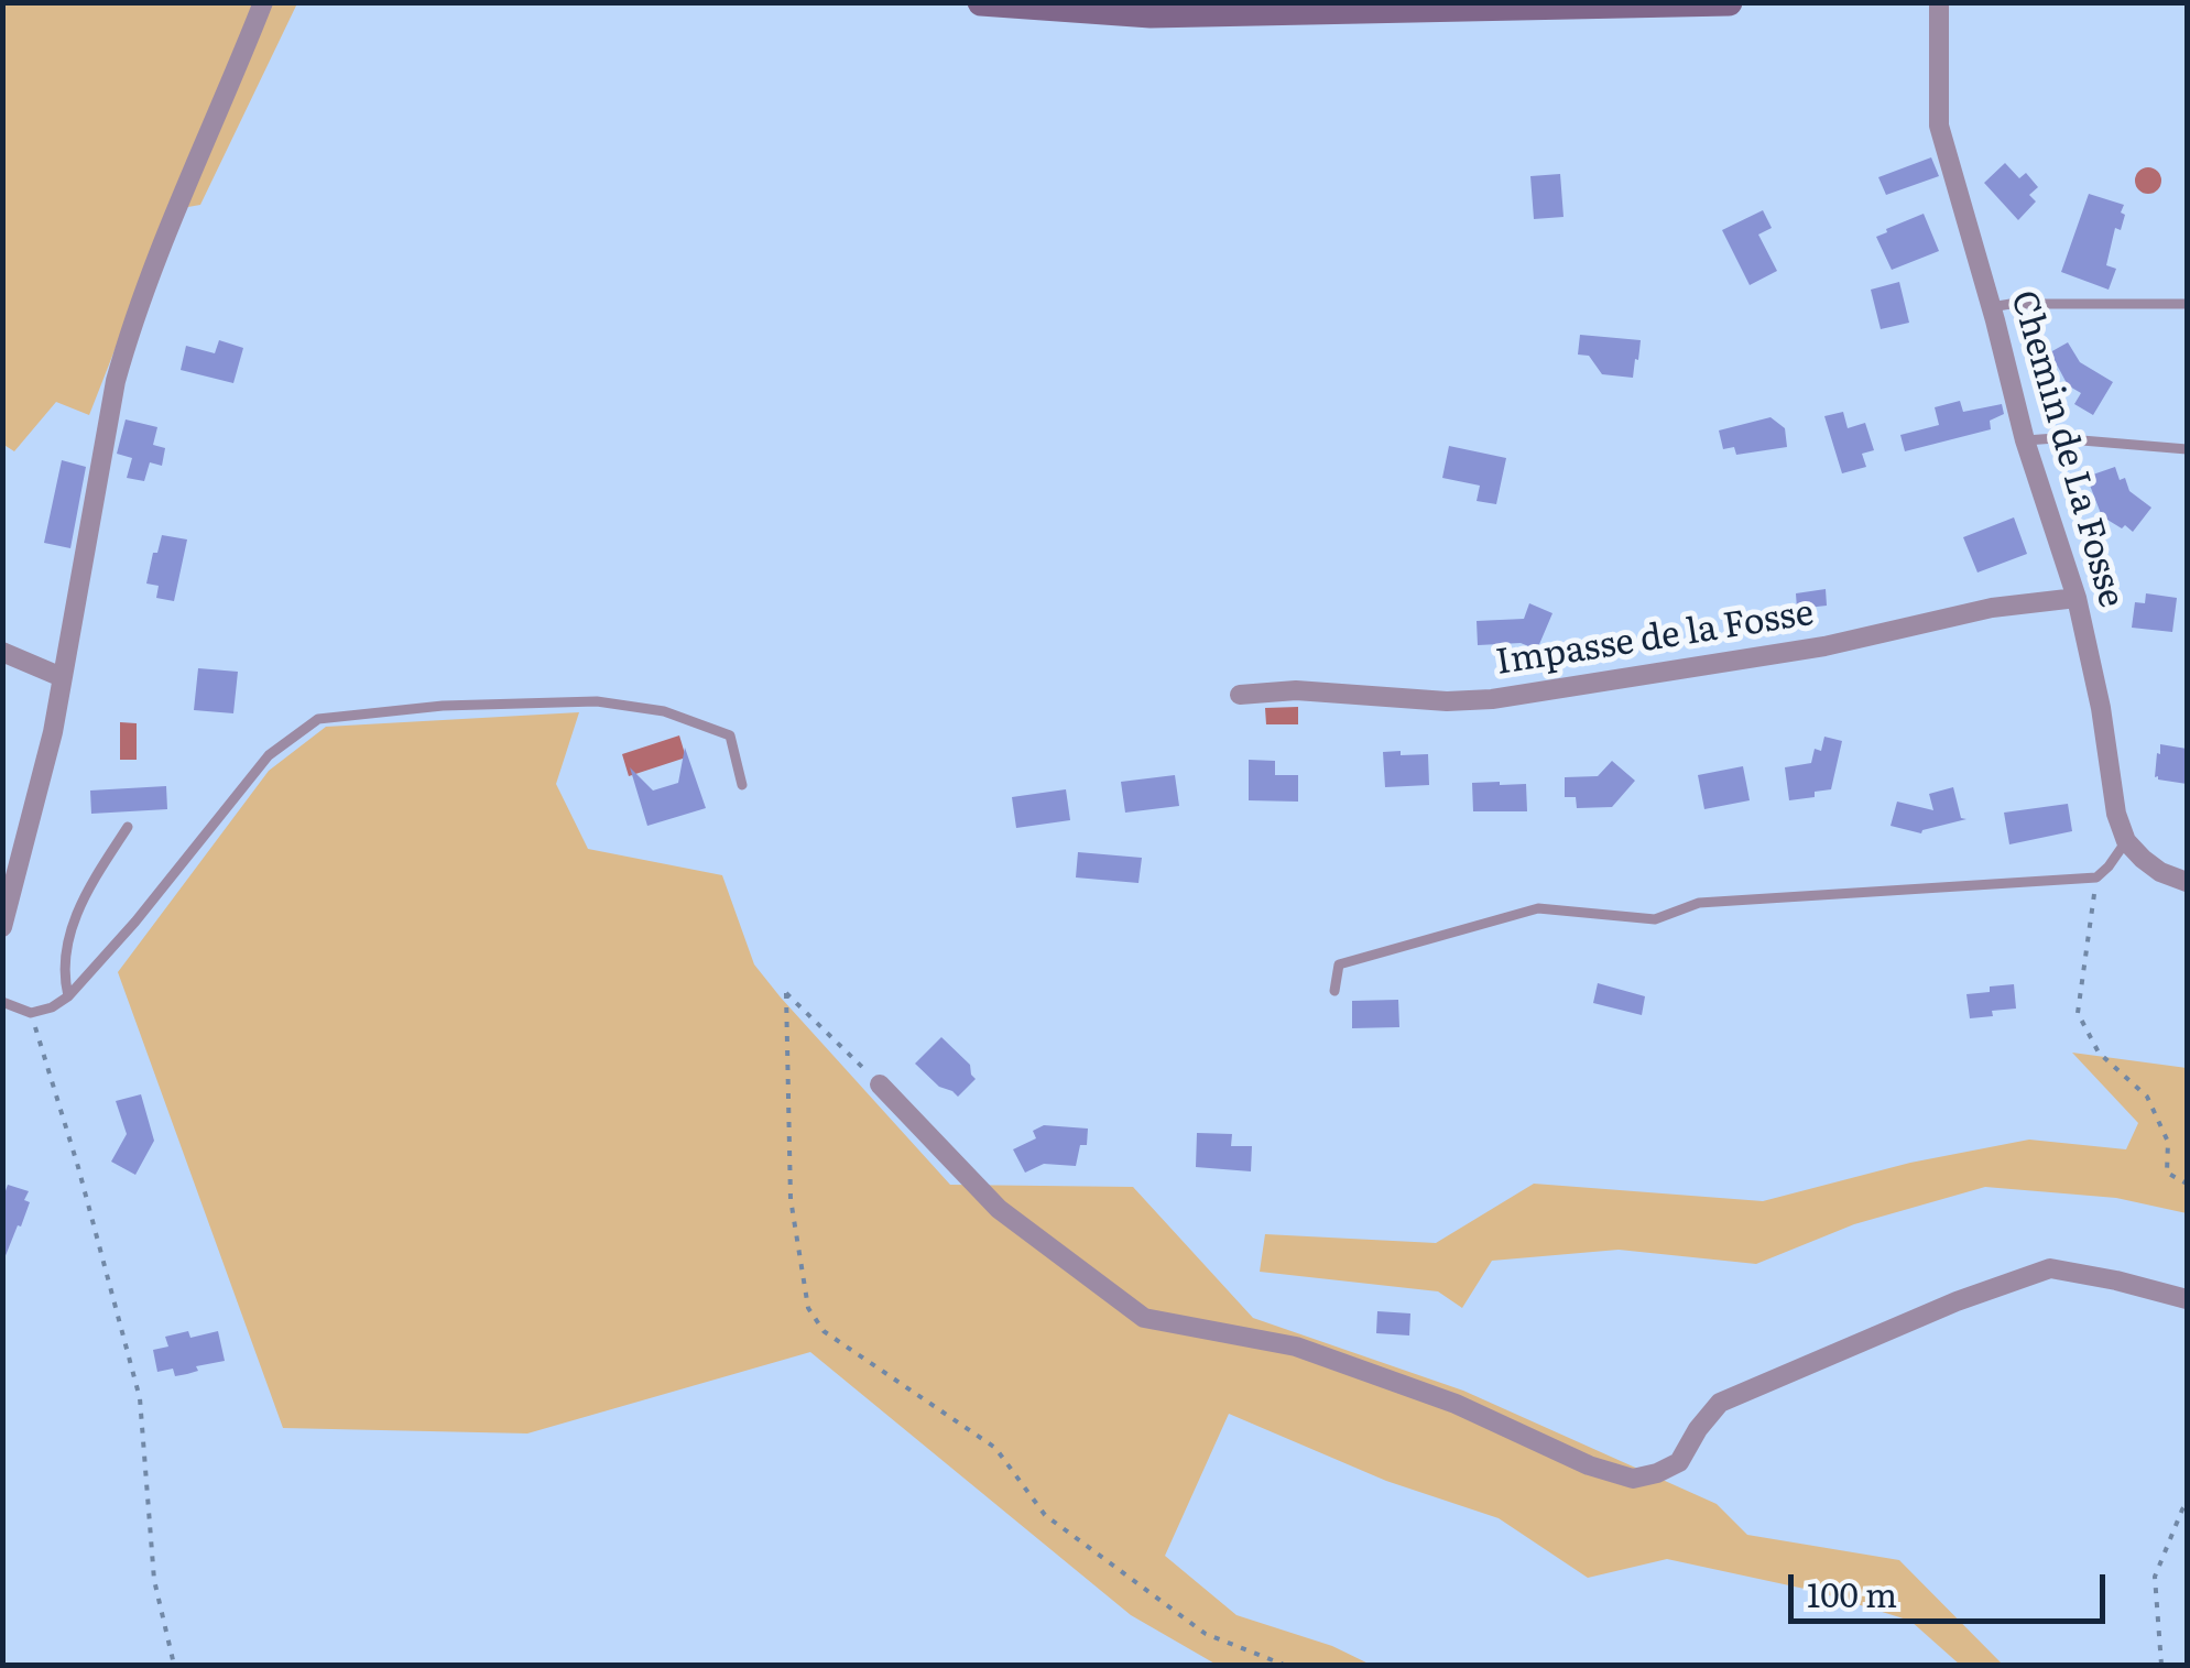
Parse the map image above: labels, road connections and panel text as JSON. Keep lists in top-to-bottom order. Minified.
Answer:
{"streets":{"street":["Chemin de La Fosse","Impasse de la Fosse"]},"crossings":[["Chemin de La Fosse","Impasse de la Fosse"]],"scale_bar":"100 m"}
